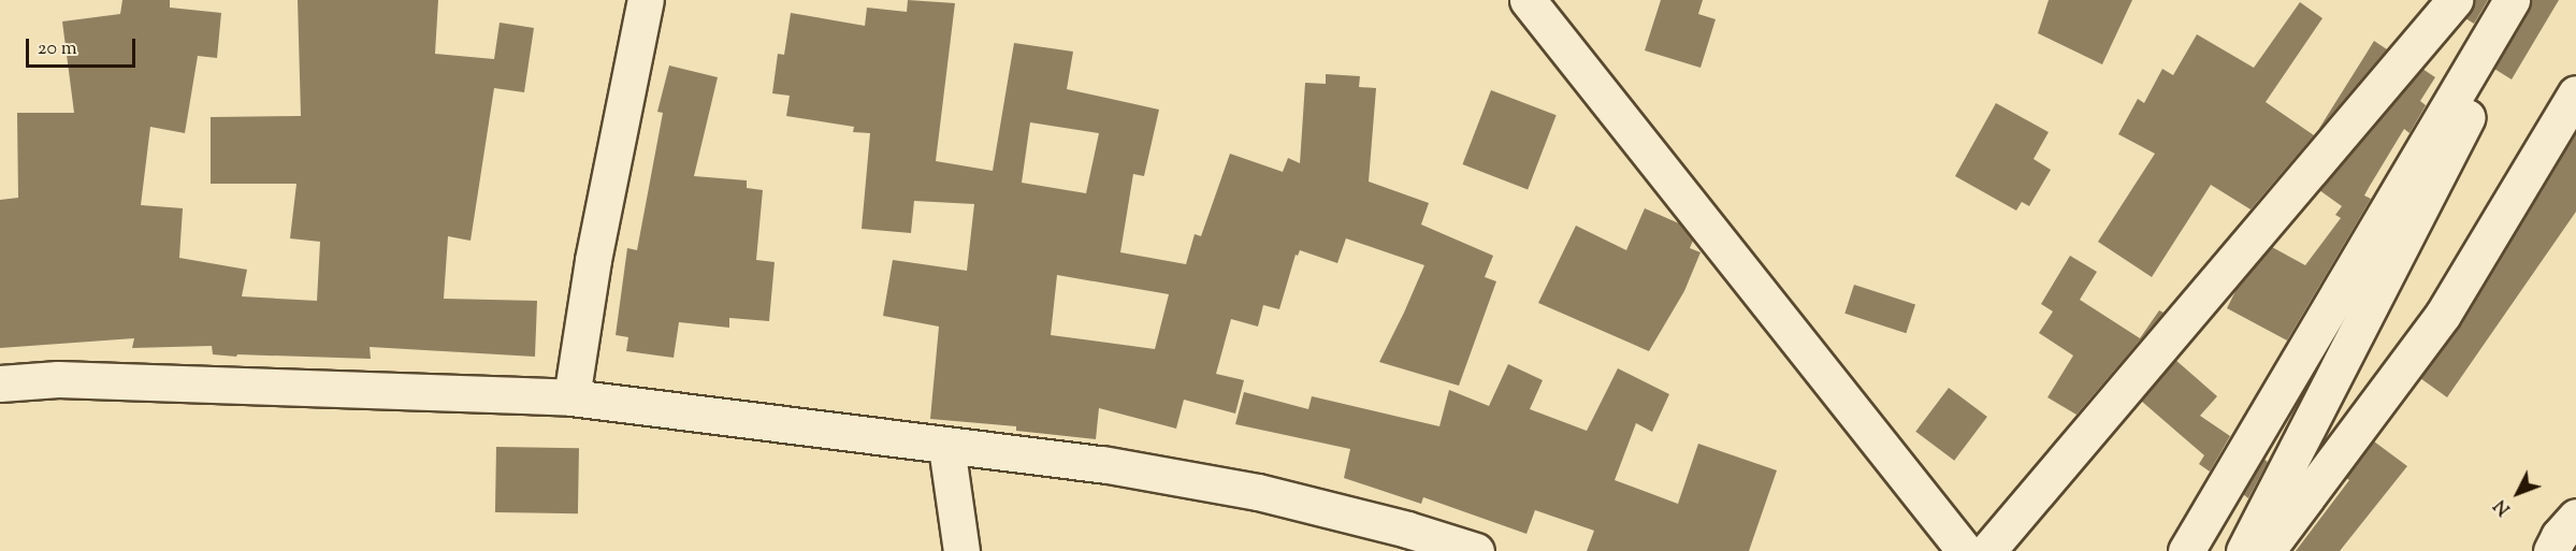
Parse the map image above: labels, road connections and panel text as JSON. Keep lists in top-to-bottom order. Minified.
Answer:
{"scale_bar":"20 m","north":"bottom left"}
